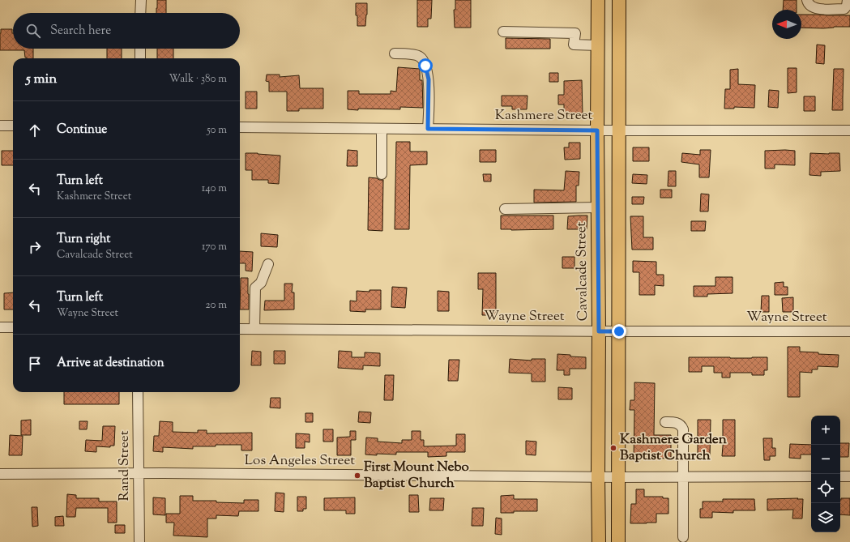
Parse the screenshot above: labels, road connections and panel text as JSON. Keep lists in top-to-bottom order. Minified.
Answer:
{"streets":{"main road":["Cavalcade Street"],"street":["Kashmere Street","Wayne Street","Los Angeles Street","Rand Street"]},"crossings":[["Kashmere Street","Cavalcade Street"],["Cavalcade Street","Wayne Street"],["Cavalcade Street","Los Angeles Street"],["Los Angeles Street","Rand Street"]],"places":["Kashmere Garden Baptist Church","First Mount Nebo Baptist Church"],"north":"left","page":{"search":"Search here","heading":["5 min","Walk · 380 m"],"list":[["Continue","50 m"],["Turn left","Kashmere Street","140 m"],["Turn right","Cavalcade Street","170 m"],["Turn left","Wayne Street","20 m"],"Arrive at destination"],"map_buttons":["+","−"]}}
